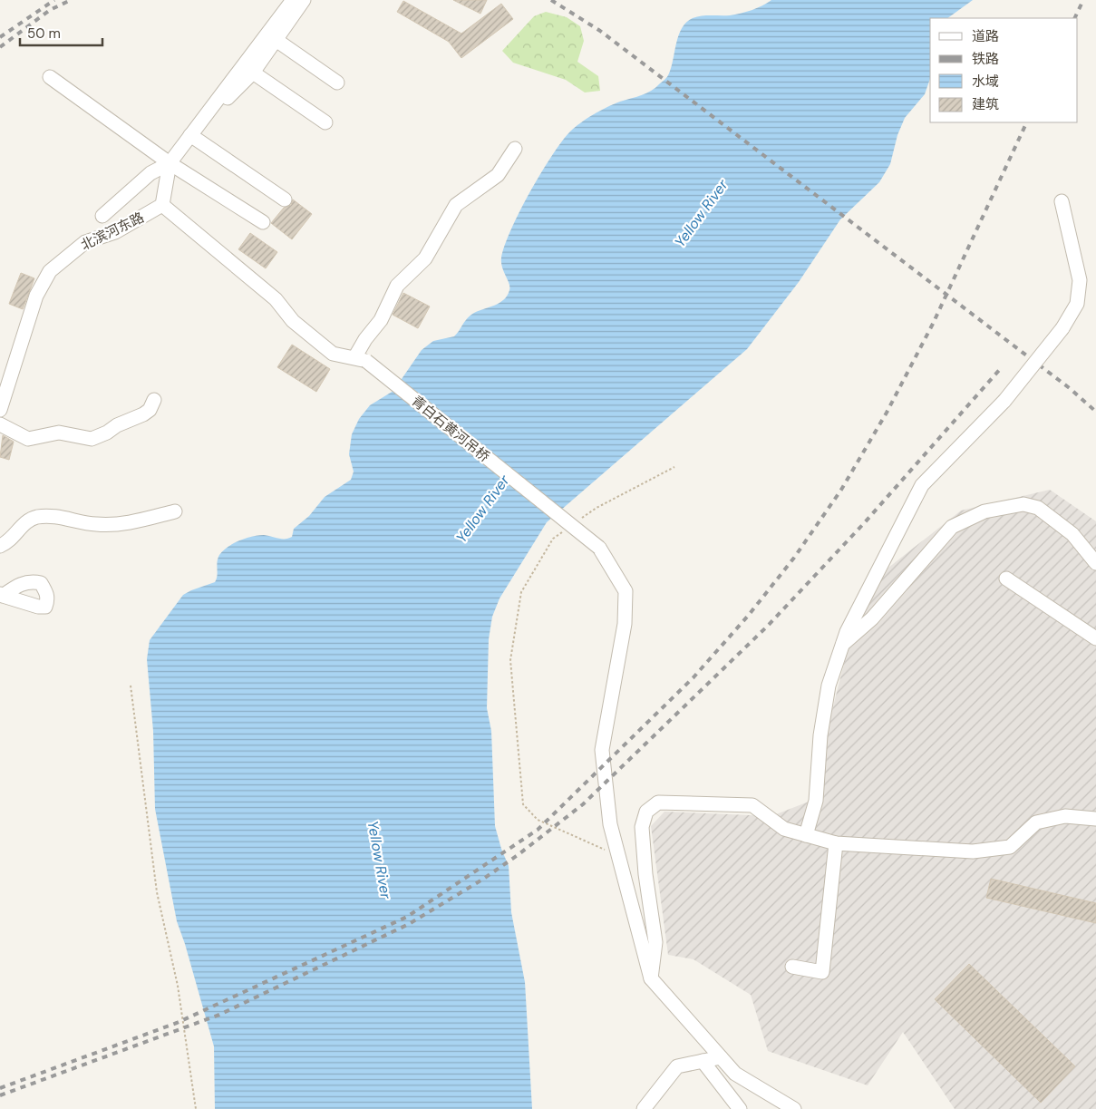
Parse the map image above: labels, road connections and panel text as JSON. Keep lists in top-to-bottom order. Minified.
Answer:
{"streets":{"street":["北滨河东路","青白石黄河吊桥"]},"water":["Yellow River"],"legend":["道路","铁路","水域","建筑"],"scale_bar":"50 m"}
